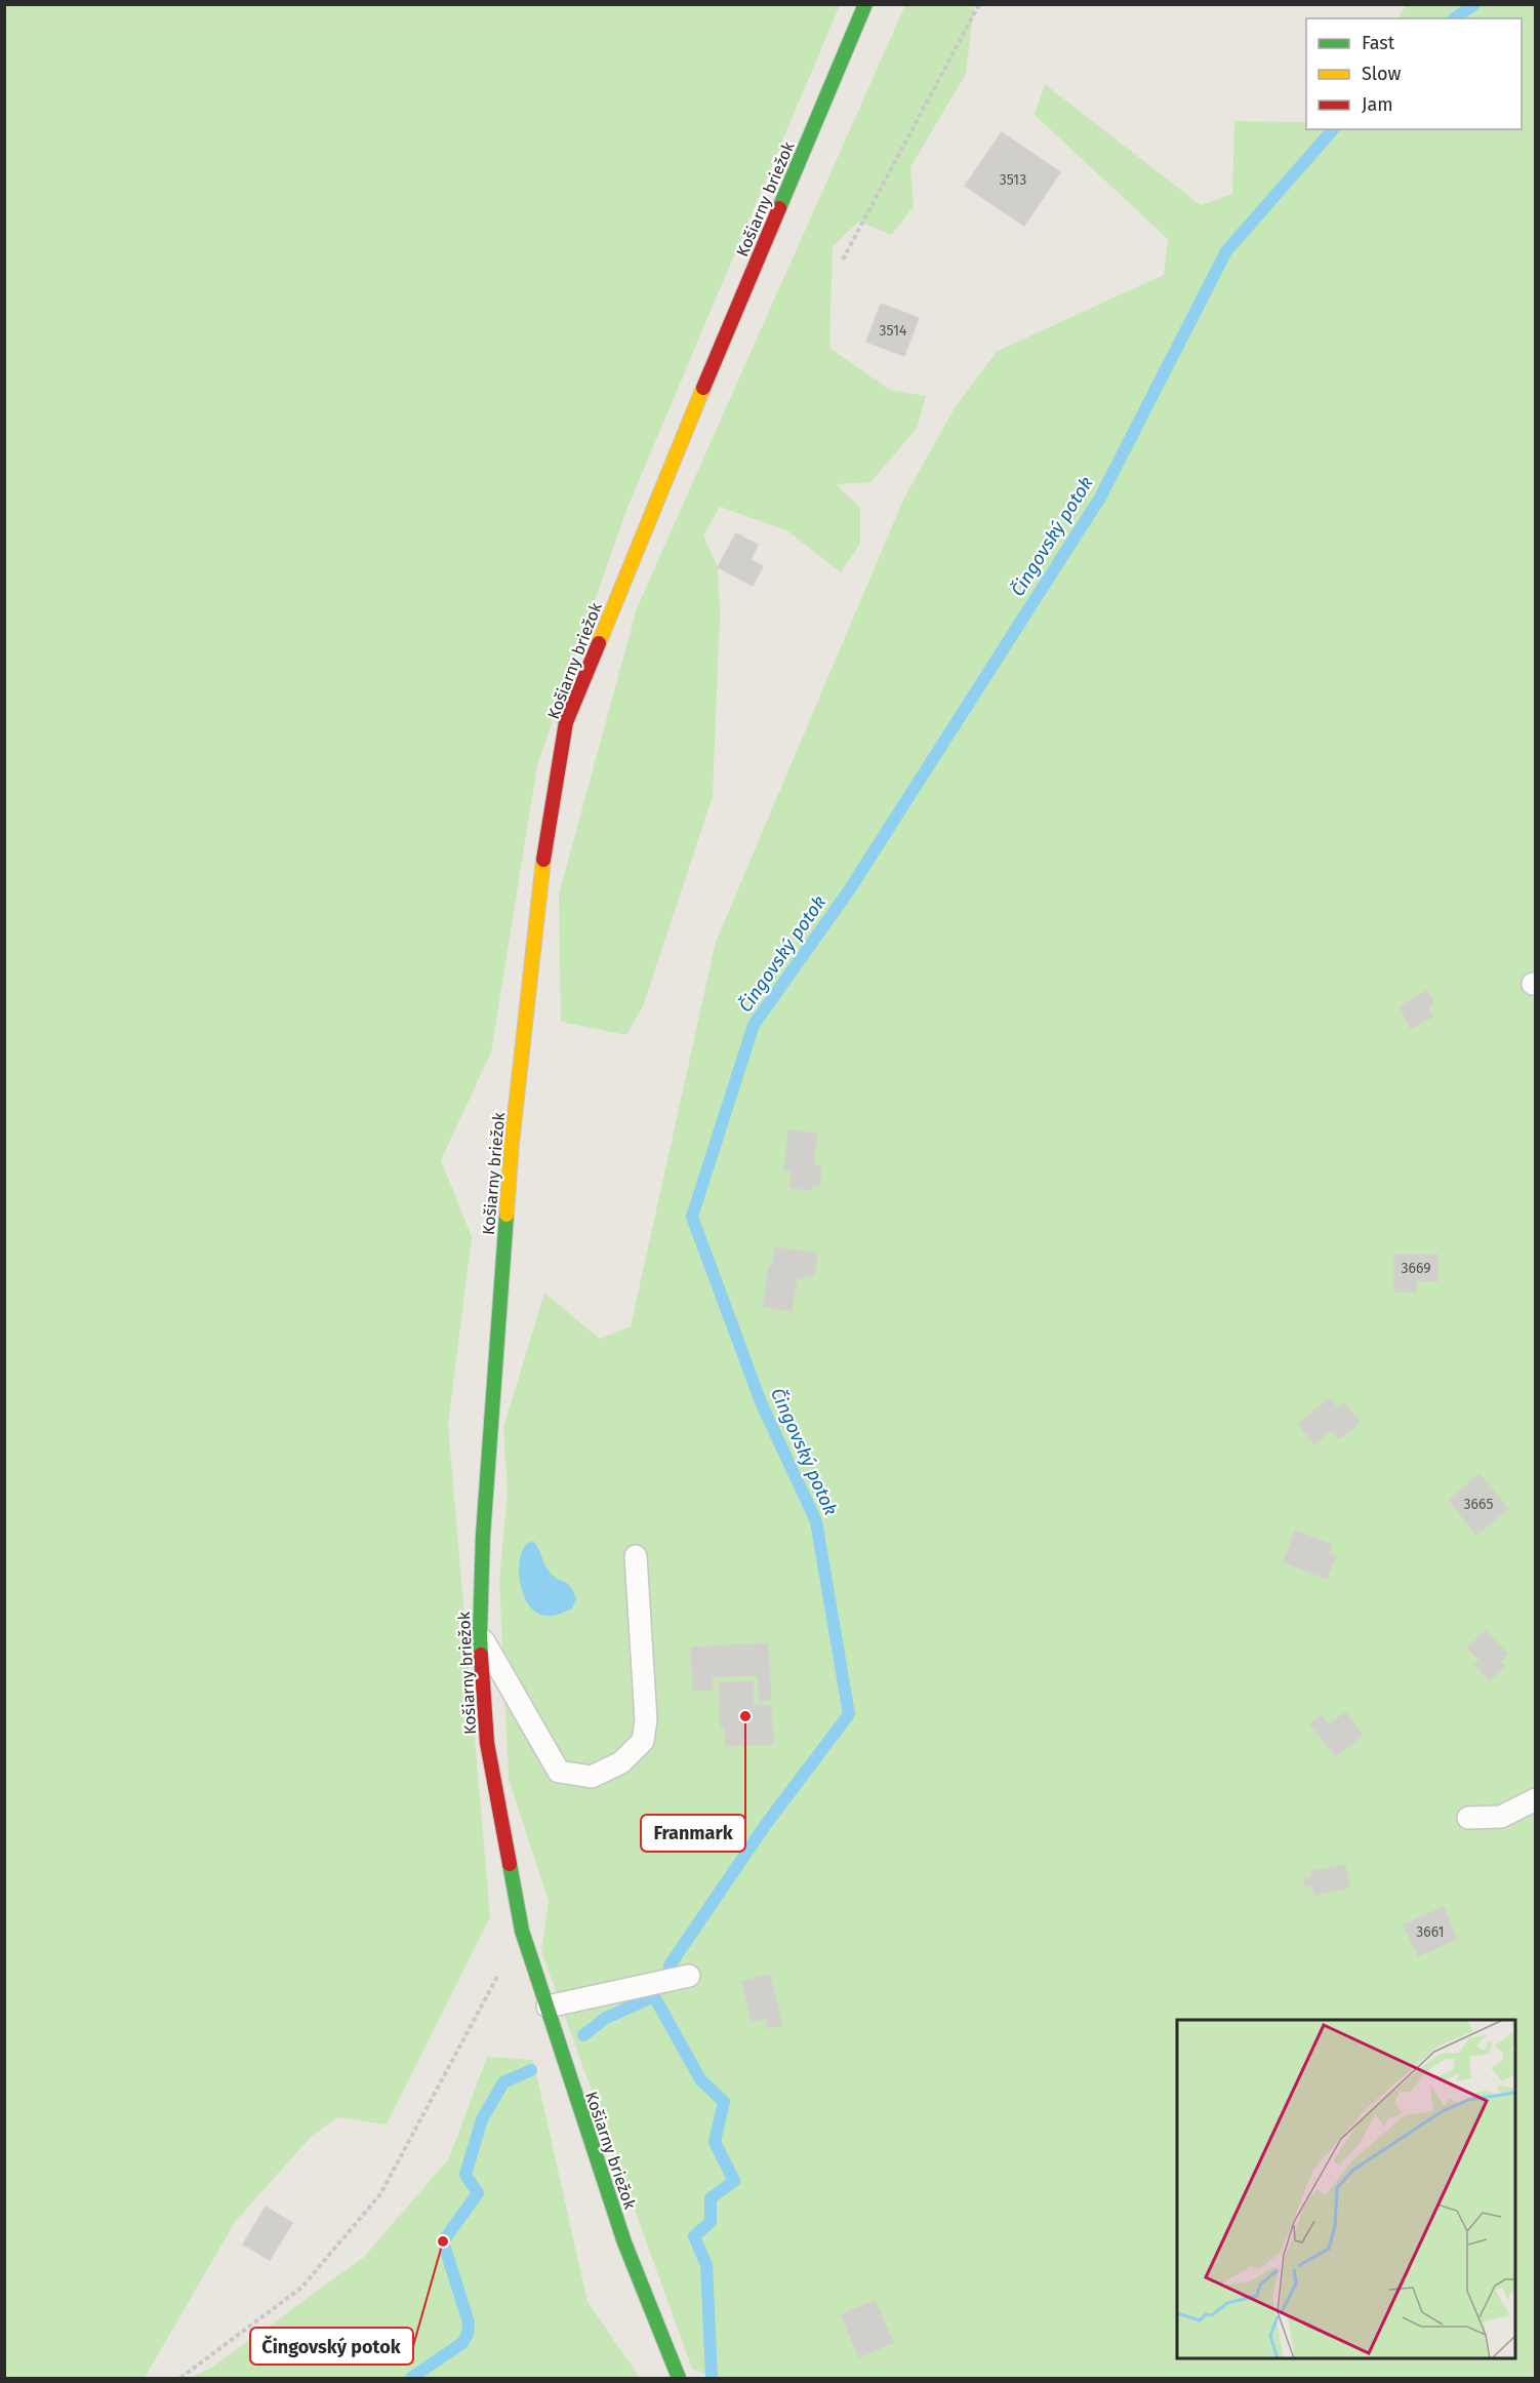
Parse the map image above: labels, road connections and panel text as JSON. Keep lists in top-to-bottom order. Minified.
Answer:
{"streets":{"street":["Košiarny briežok"]},"water":["Čingovský potok"],"places":["Franmark","Čingovský potok"],"house_numbers":["3513","3514","3669","3665","3661"],"legend":["Fast","Slow","Jam"]}
